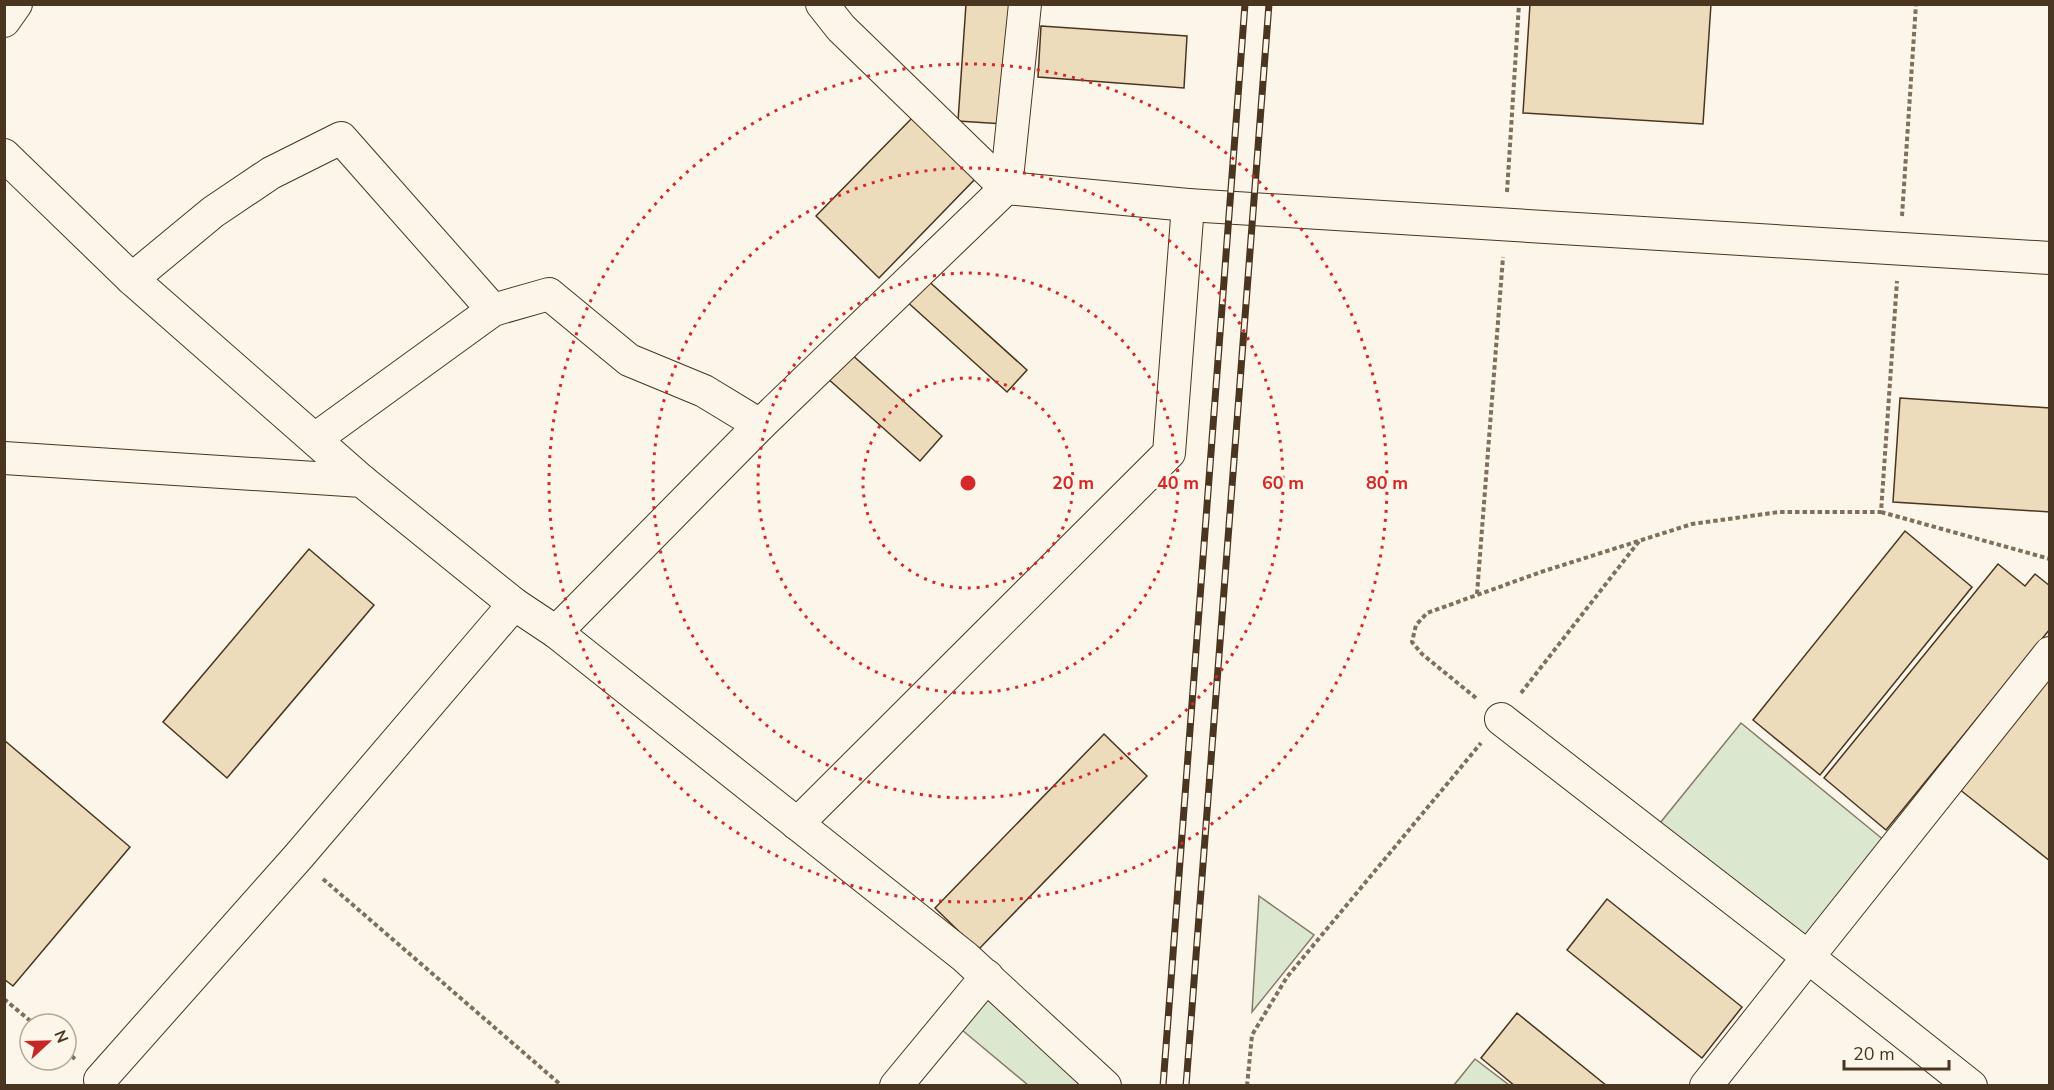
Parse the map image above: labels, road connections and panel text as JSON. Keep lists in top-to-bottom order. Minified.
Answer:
{"scale_bar":"20 m","north":"right","rings":["20 m","40 m","60 m","80 m"]}
